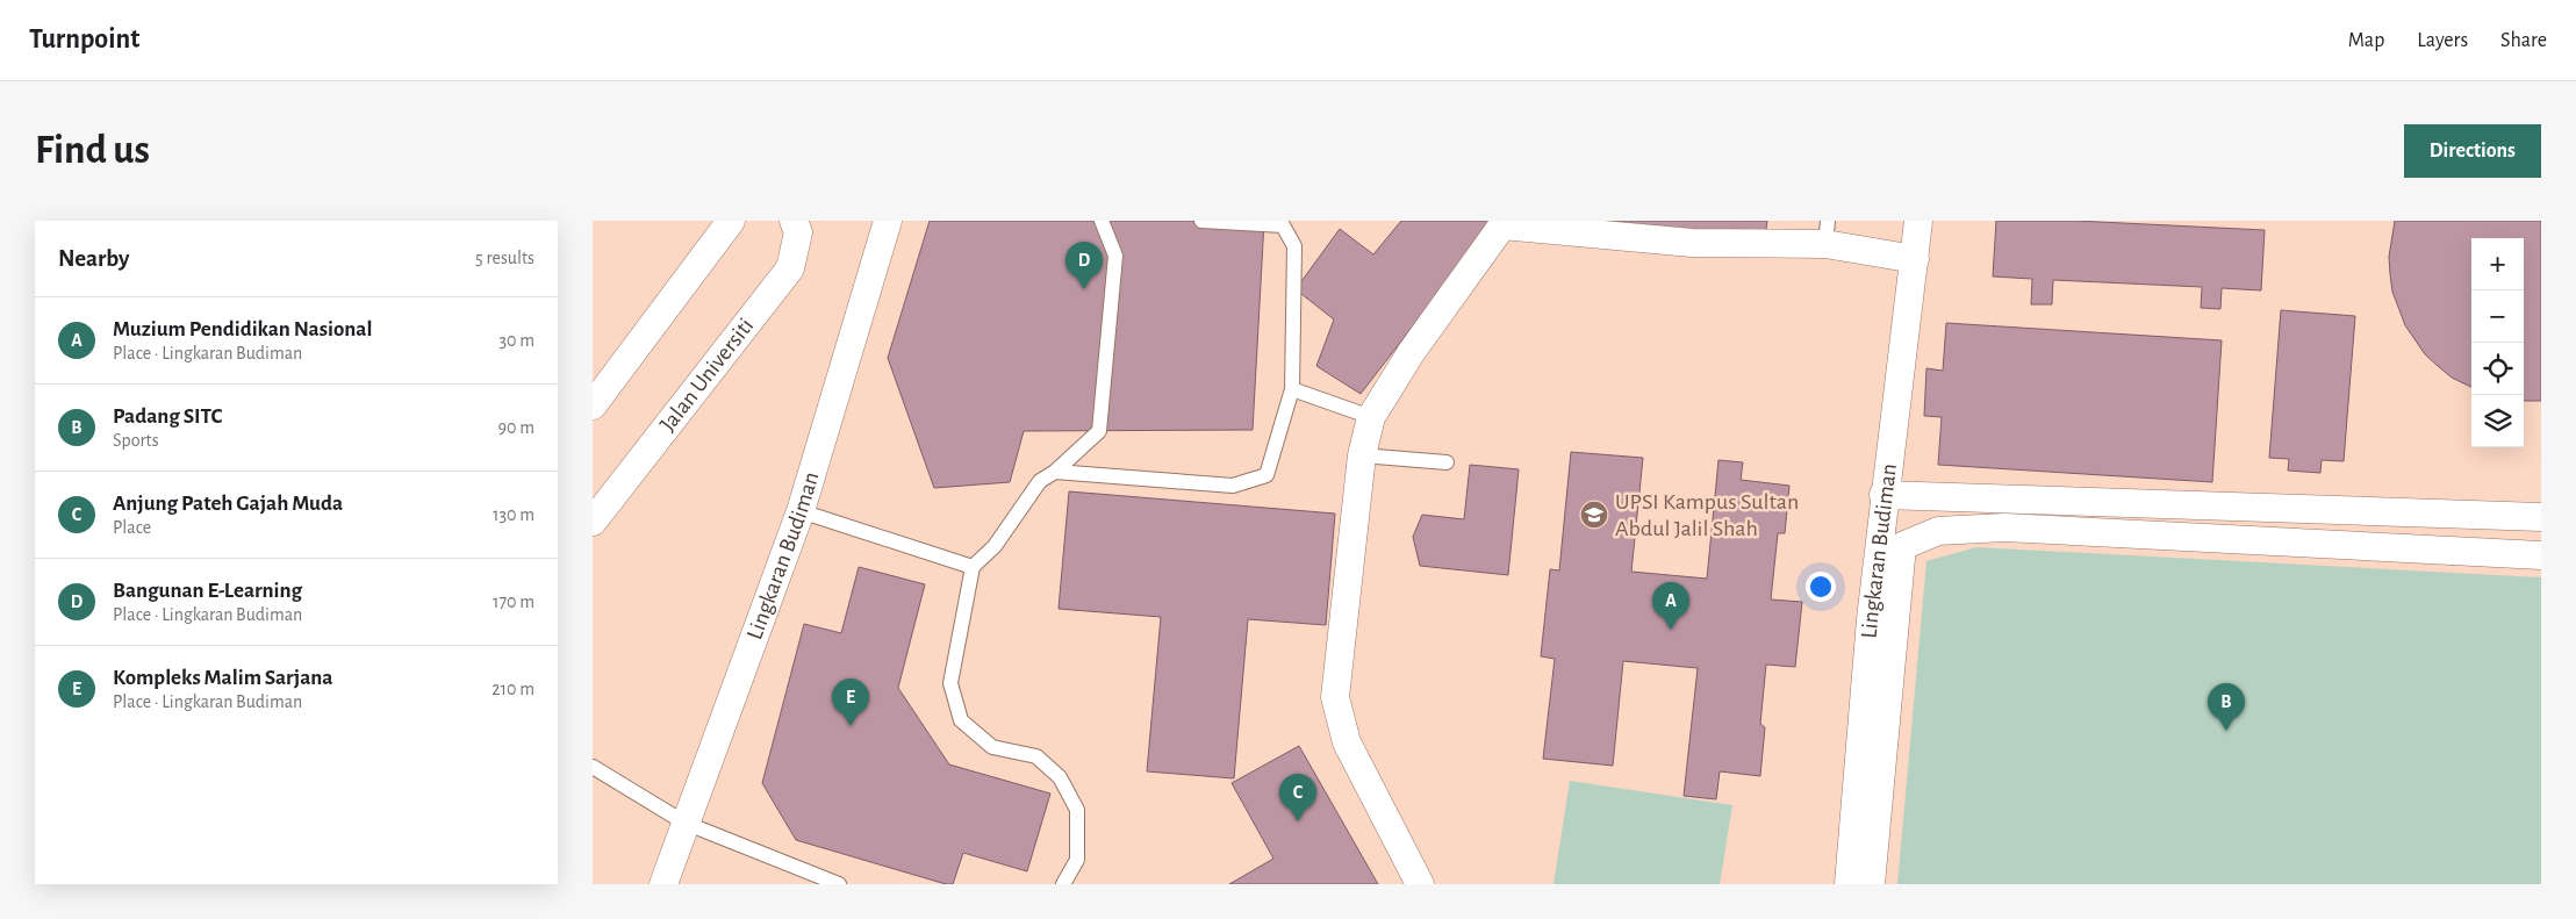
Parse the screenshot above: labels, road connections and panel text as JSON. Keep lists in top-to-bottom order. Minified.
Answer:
{"streets":{"street":["Jalan Universiti","Lingkaran Budiman"]},"places":{"school or university":["UPSI Kampus Sultan Abdul Jalil Shah"]},"page":{"header":"Turnpoint","nav":["Map","Layers","Share"],"buttons":"Directions","title":"Find us","heading":["Nearby","5 results"],"map_buttons":["+","−"],"pins":["D","A","E","B","C"],"list":[{"mark":"A","name":"Muzium Pendidikan Nasional","note":"Place · Lingkaran Budiman","value":"30 m"},{"mark":"B","name":"Padang SITC","note":"Sports","value":"90 m"},{"mark":"C","name":"Anjung Pateh Gajah Muda","note":"Place","value":"130 m"},{"mark":"D","name":"Bangunan E-Learning","note":"Place · Lingkaran Budiman","value":"170 m"},{"mark":"E","name":"Kompleks Malim Sarjana","note":"Place · Lingkaran Budiman","value":"210 m"}]}}
